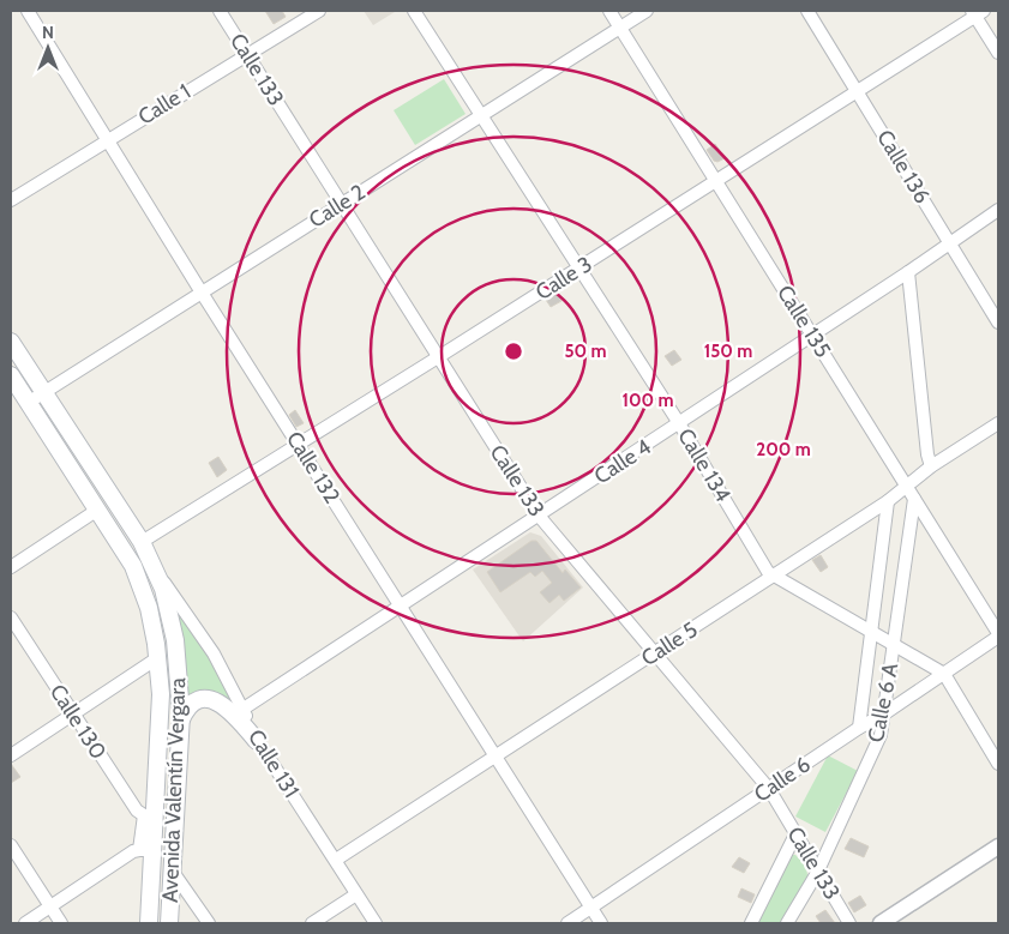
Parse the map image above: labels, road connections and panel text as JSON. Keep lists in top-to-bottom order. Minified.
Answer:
{"streets":{"main road":["Avenida Valentín Vergara"],"street":["Calle 133","Calle 1","Calle 136","Calle 2","Calle 3","Calle 135","Calle 4","Calle 134","Calle 132","Calle 5","Calle 6 A","Calle 130","Calle 131","Calle 6"]},"crossings":[["Calle 133","Calle 1"],["Calle 133","Calle 2"],["Calle 133","Calle 3"],["Calle 133","Calle 4"],["Calle 133","Calle 5"],["Calle 133","Calle 6 A"],["Calle 133","Calle 6"],["Calle 1","Calle 132"],["Calle 136","Calle 3"],["Calle 136","Calle 4"],["Calle 2","Calle 135"],["Calle 2","Calle 134"],["Calle 2","Calle 132"],["Calle 2","Avenida Valentín Vergara"],["Calle 3","Calle 135"],["Calle 3","Calle 134"],["Calle 3","Calle 132"],["Calle 3","Avenida Valentín Vergara"],["Calle 135","Calle 4"],["Calle 135","Calle 5"],["Calle 135","Calle 6 A"],["Calle 135","Calle 6"],["Calle 4","Calle 134"],["Calle 4","Calle 132"],["Calle 4","Calle 131"],["Calle 134","Calle 5"],["Calle 134","Calle 6 A"],["Calle 134","Calle 6"],["Calle 132","Calle 5"],["Calle 132","Calle 6"],["Calle 5","Calle 6 A"],["Calle 5","Calle 131"],["Calle 6 A","Calle 6"],["Calle 130","Avenida Valentín Vergara"],["Calle 131","Avenida Valentín Vergara"]],"north":"top","rings":["50 m","150 m","100 m","200 m"]}
